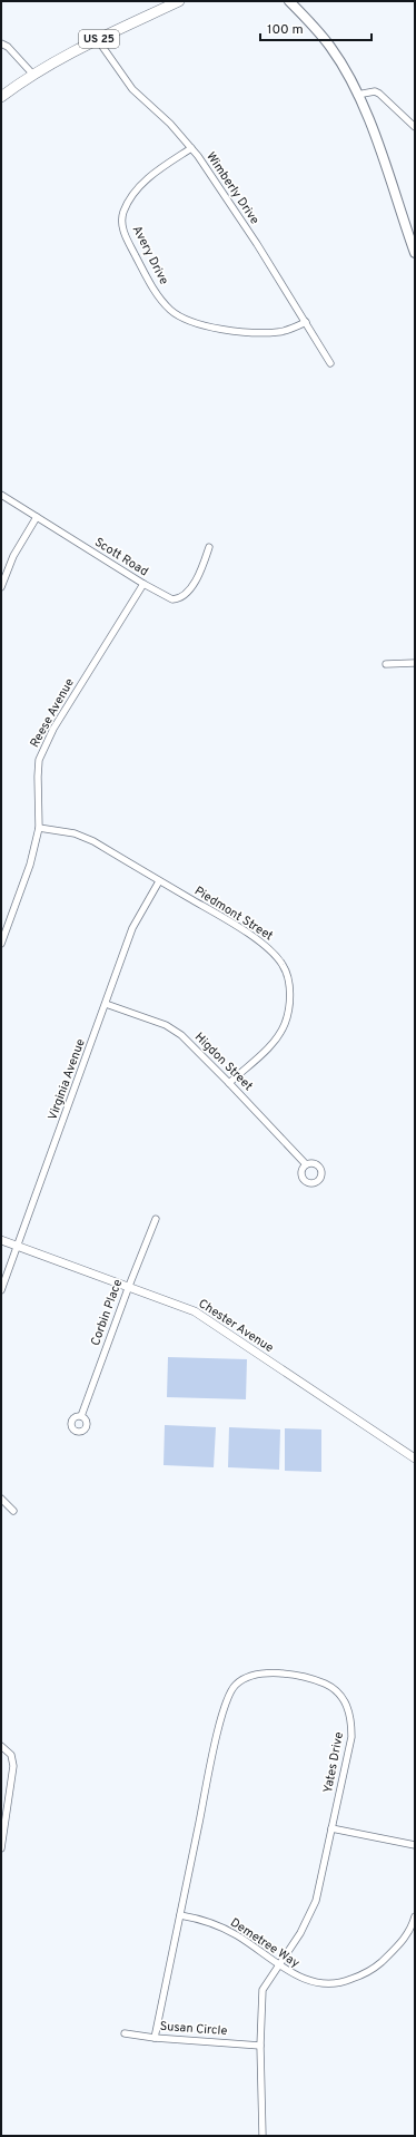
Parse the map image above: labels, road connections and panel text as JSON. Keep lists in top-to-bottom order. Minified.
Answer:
{"streets":{"main road":["US 25"],"street":["Wimberly Drive","Avery Drive","Scott Road","Reese Avenue","Piedmont Street","Higdon Street","Virginia Avenue","Corbin Place","Chester Avenue","Yates Drive","Demetree Way","Susan Circle"]},"crossings":[["US 25","Wimberly Drive"],["Wimberly Drive","Avery Drive"],["Scott Road","Reese Avenue"],["Reese Avenue","Piedmont Street"],["Piedmont Street","Higdon Street"],["Piedmont Street","Virginia Avenue"],["Higdon Street","Virginia Avenue"],["Virginia Avenue","Chester Avenue"],["Corbin Place","Chester Avenue"],["Yates Drive","Demetree Way"],["Yates Drive","Susan Circle"]],"scale_bar":"100 m"}
